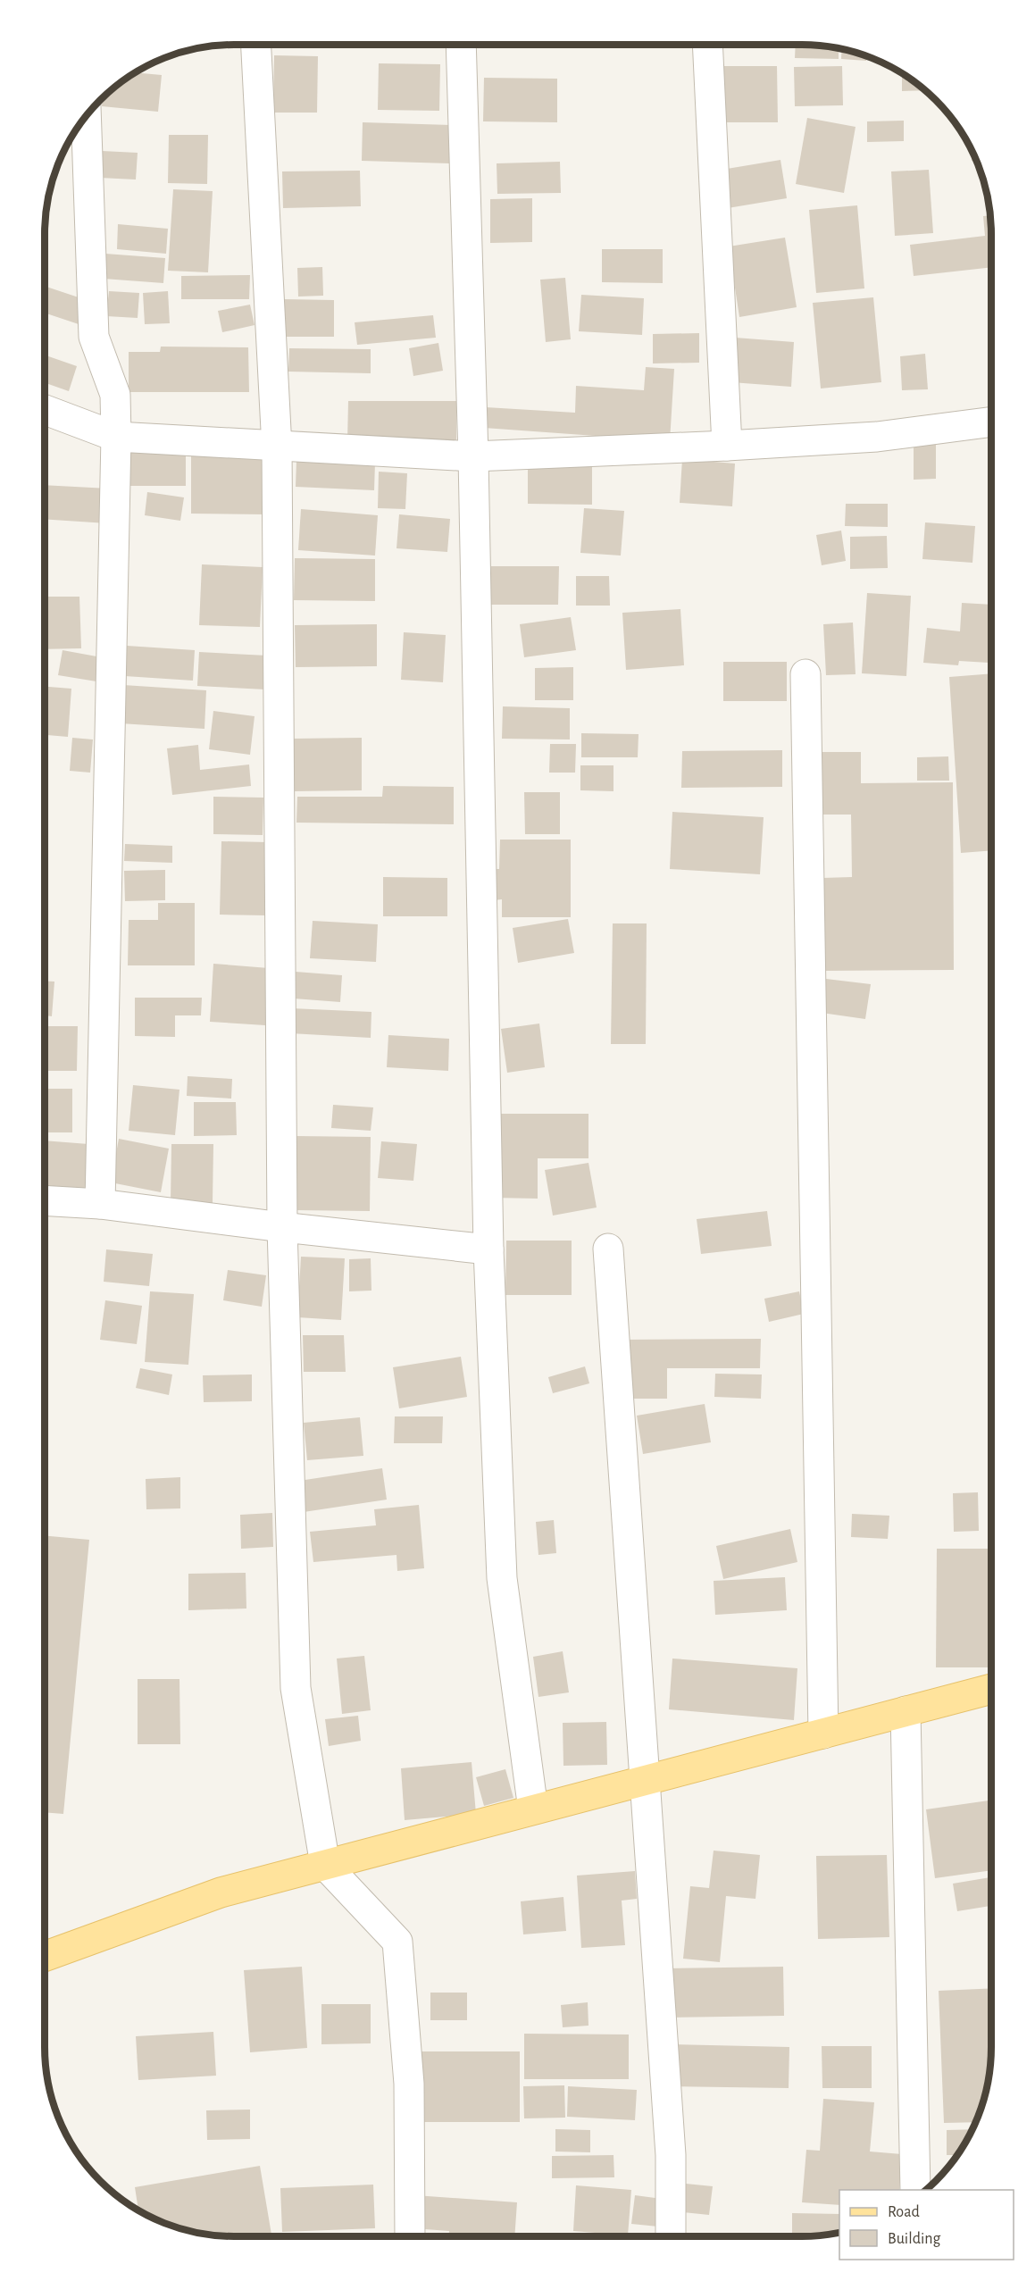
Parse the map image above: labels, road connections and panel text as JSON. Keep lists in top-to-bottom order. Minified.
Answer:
{"legend":["Road","Building"]}
